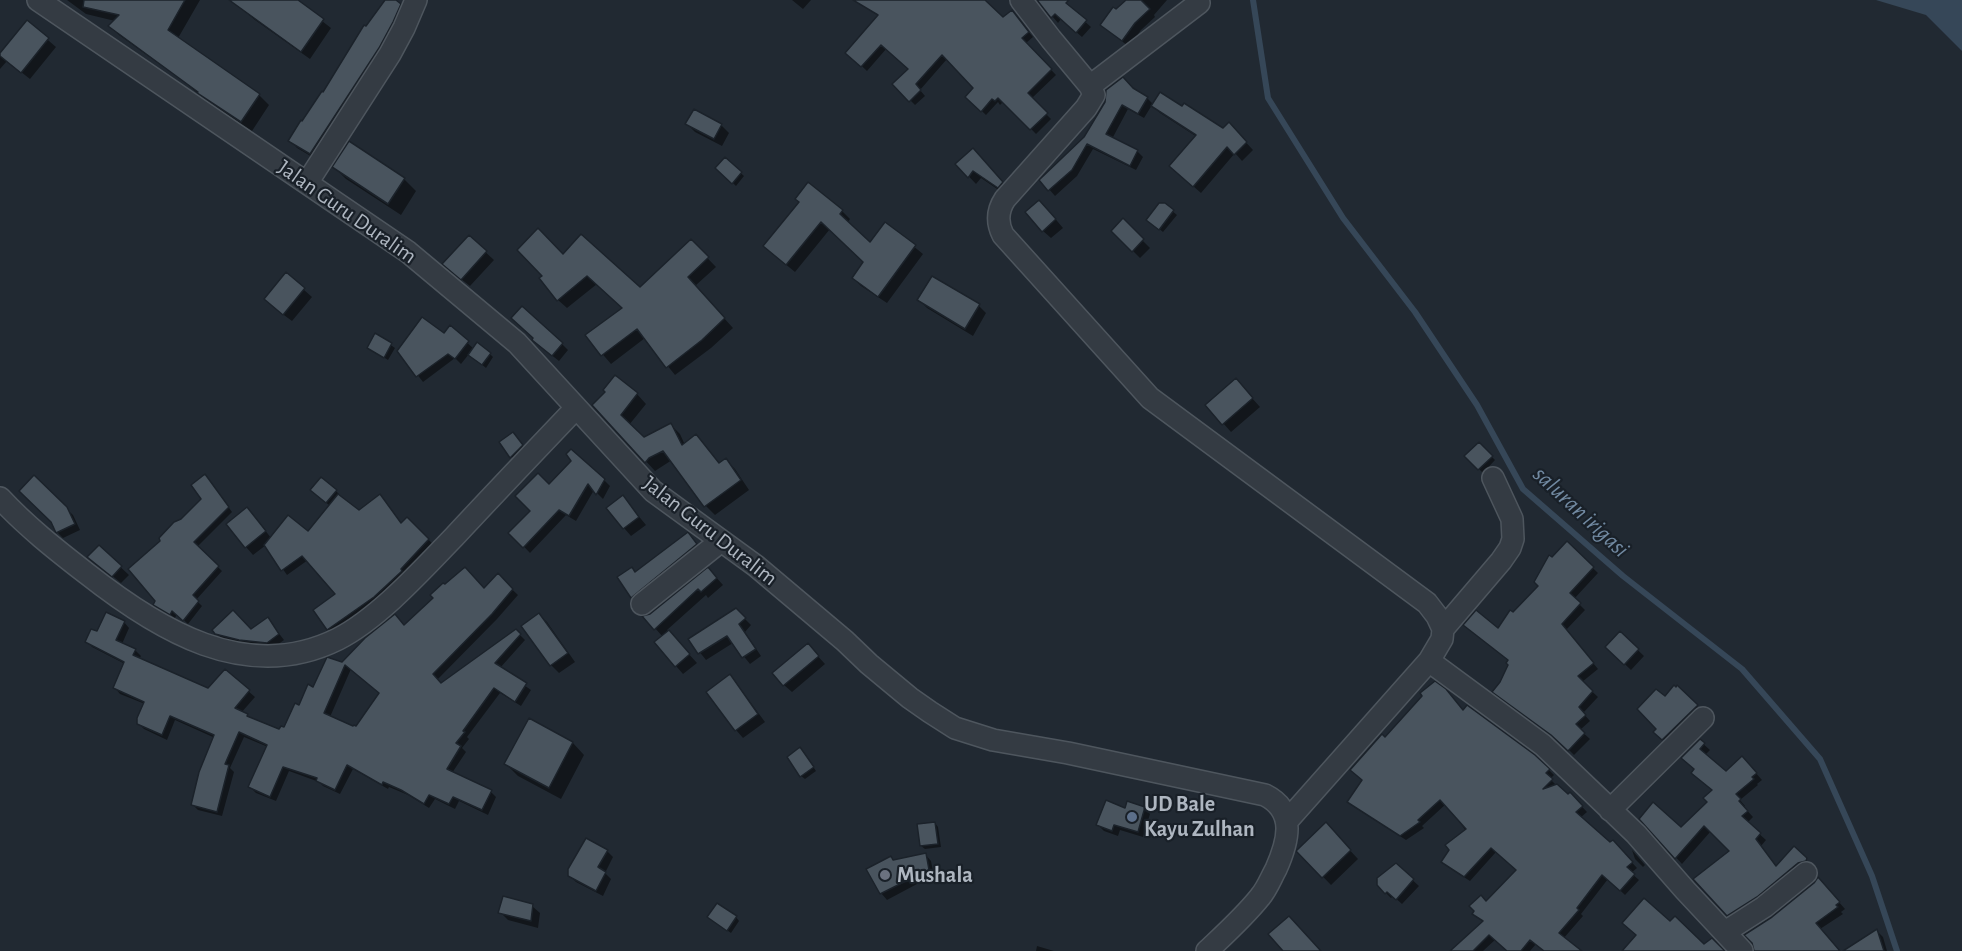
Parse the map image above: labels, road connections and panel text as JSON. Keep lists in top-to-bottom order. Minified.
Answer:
{"streets":{"street":["Jalan Guru Duralim"]},"water":["saluran irigasi"],"places":["UD Bale Kayu Zulhan","Mushala"]}
